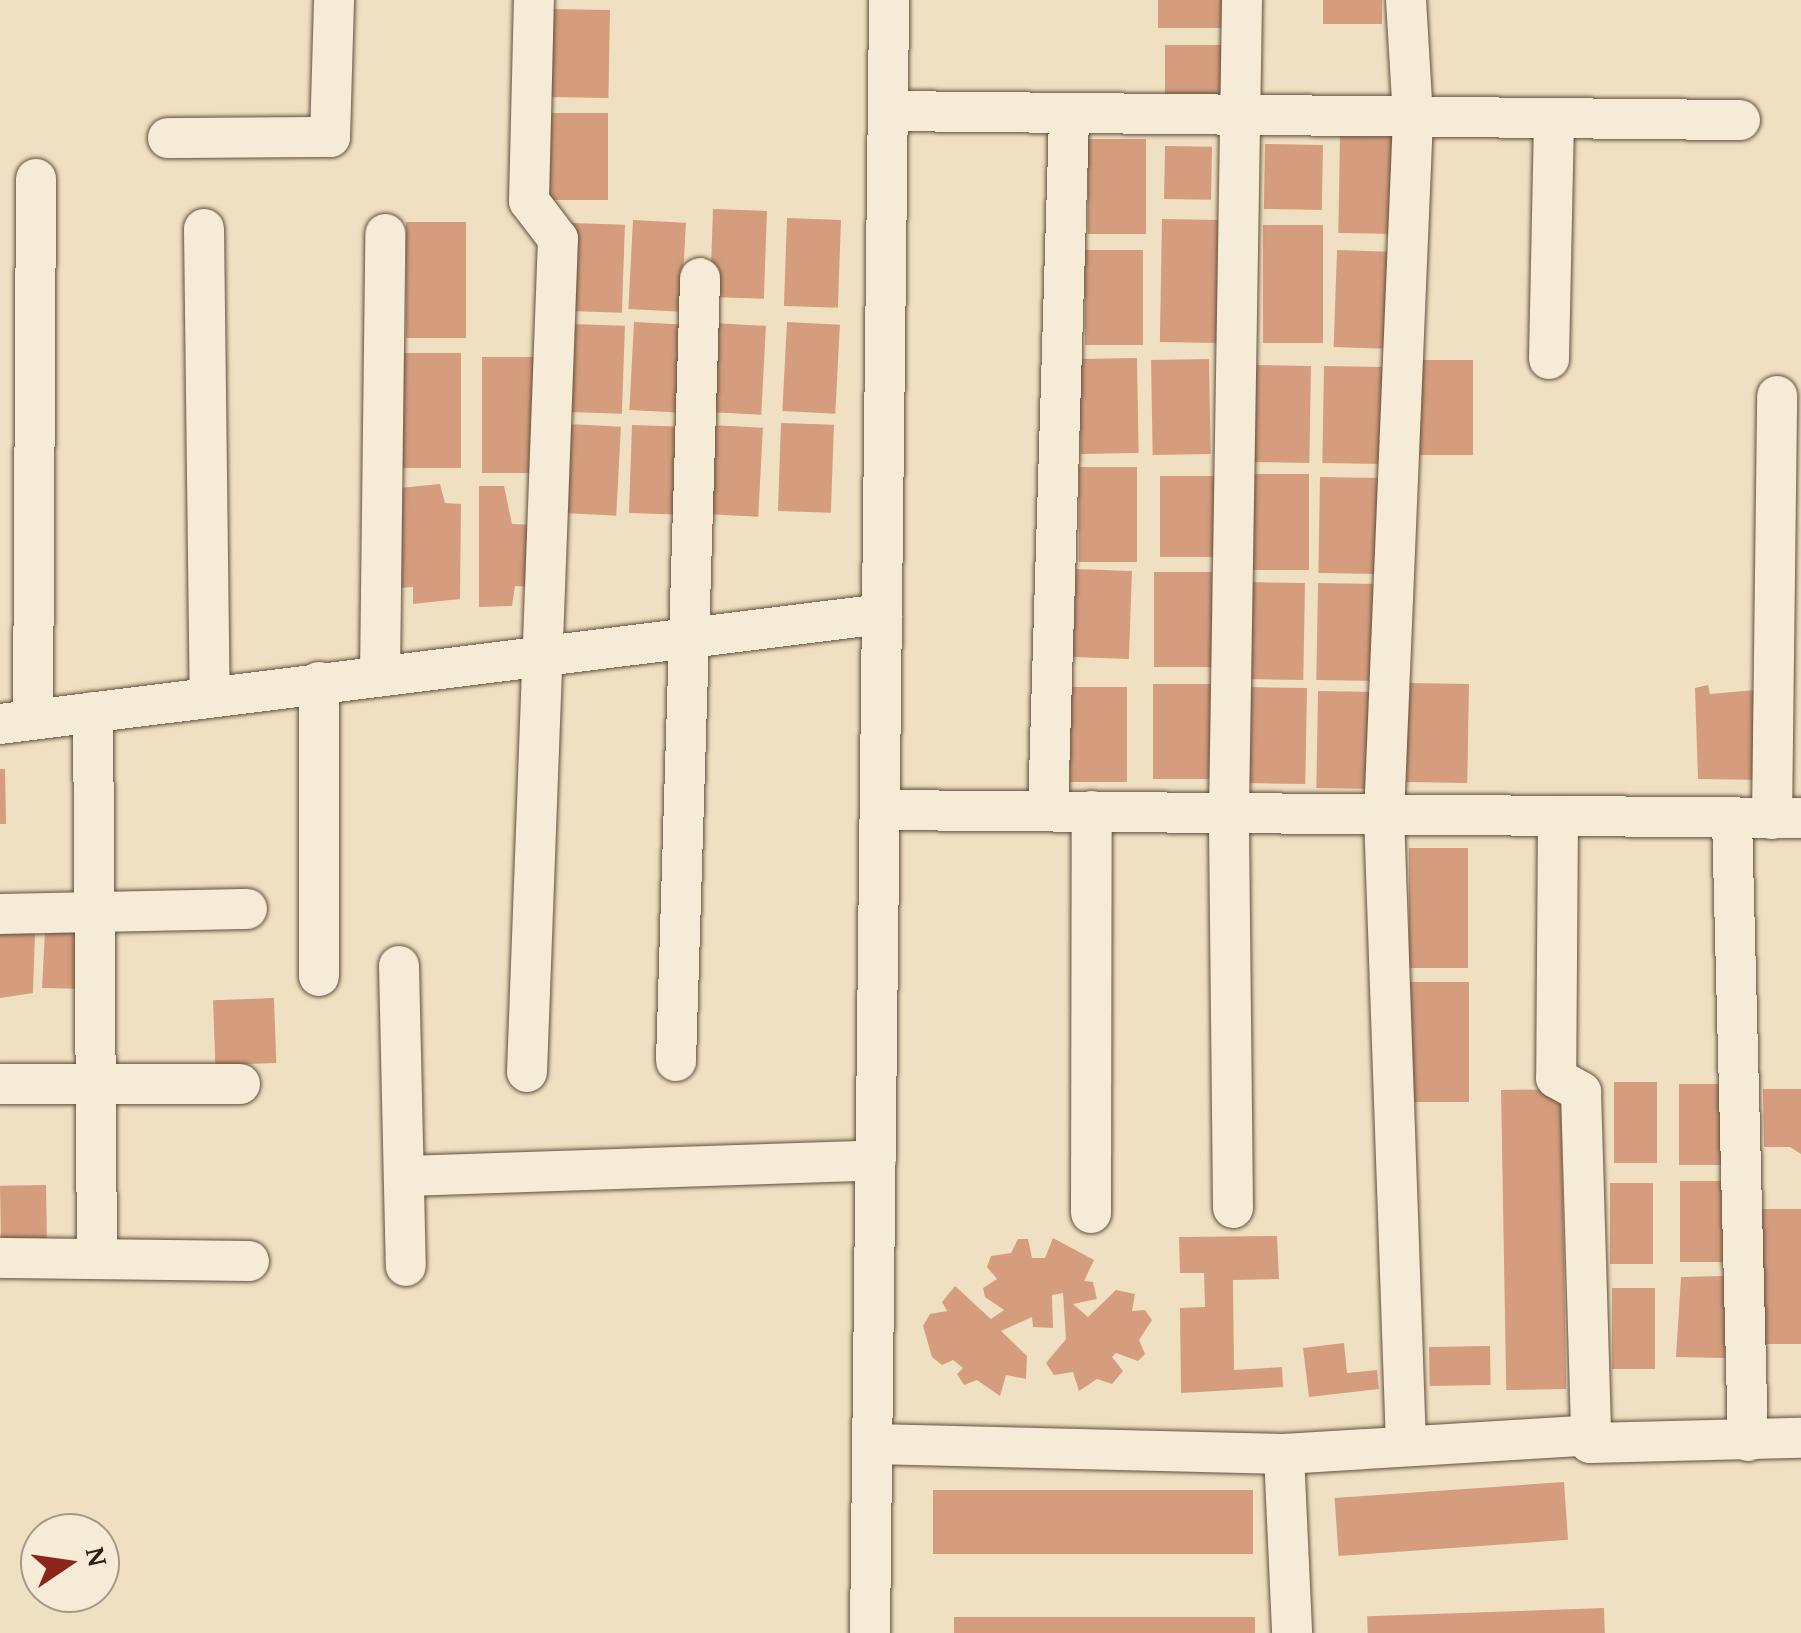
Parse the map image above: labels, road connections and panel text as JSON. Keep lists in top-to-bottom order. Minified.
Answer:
{"north":"right"}
